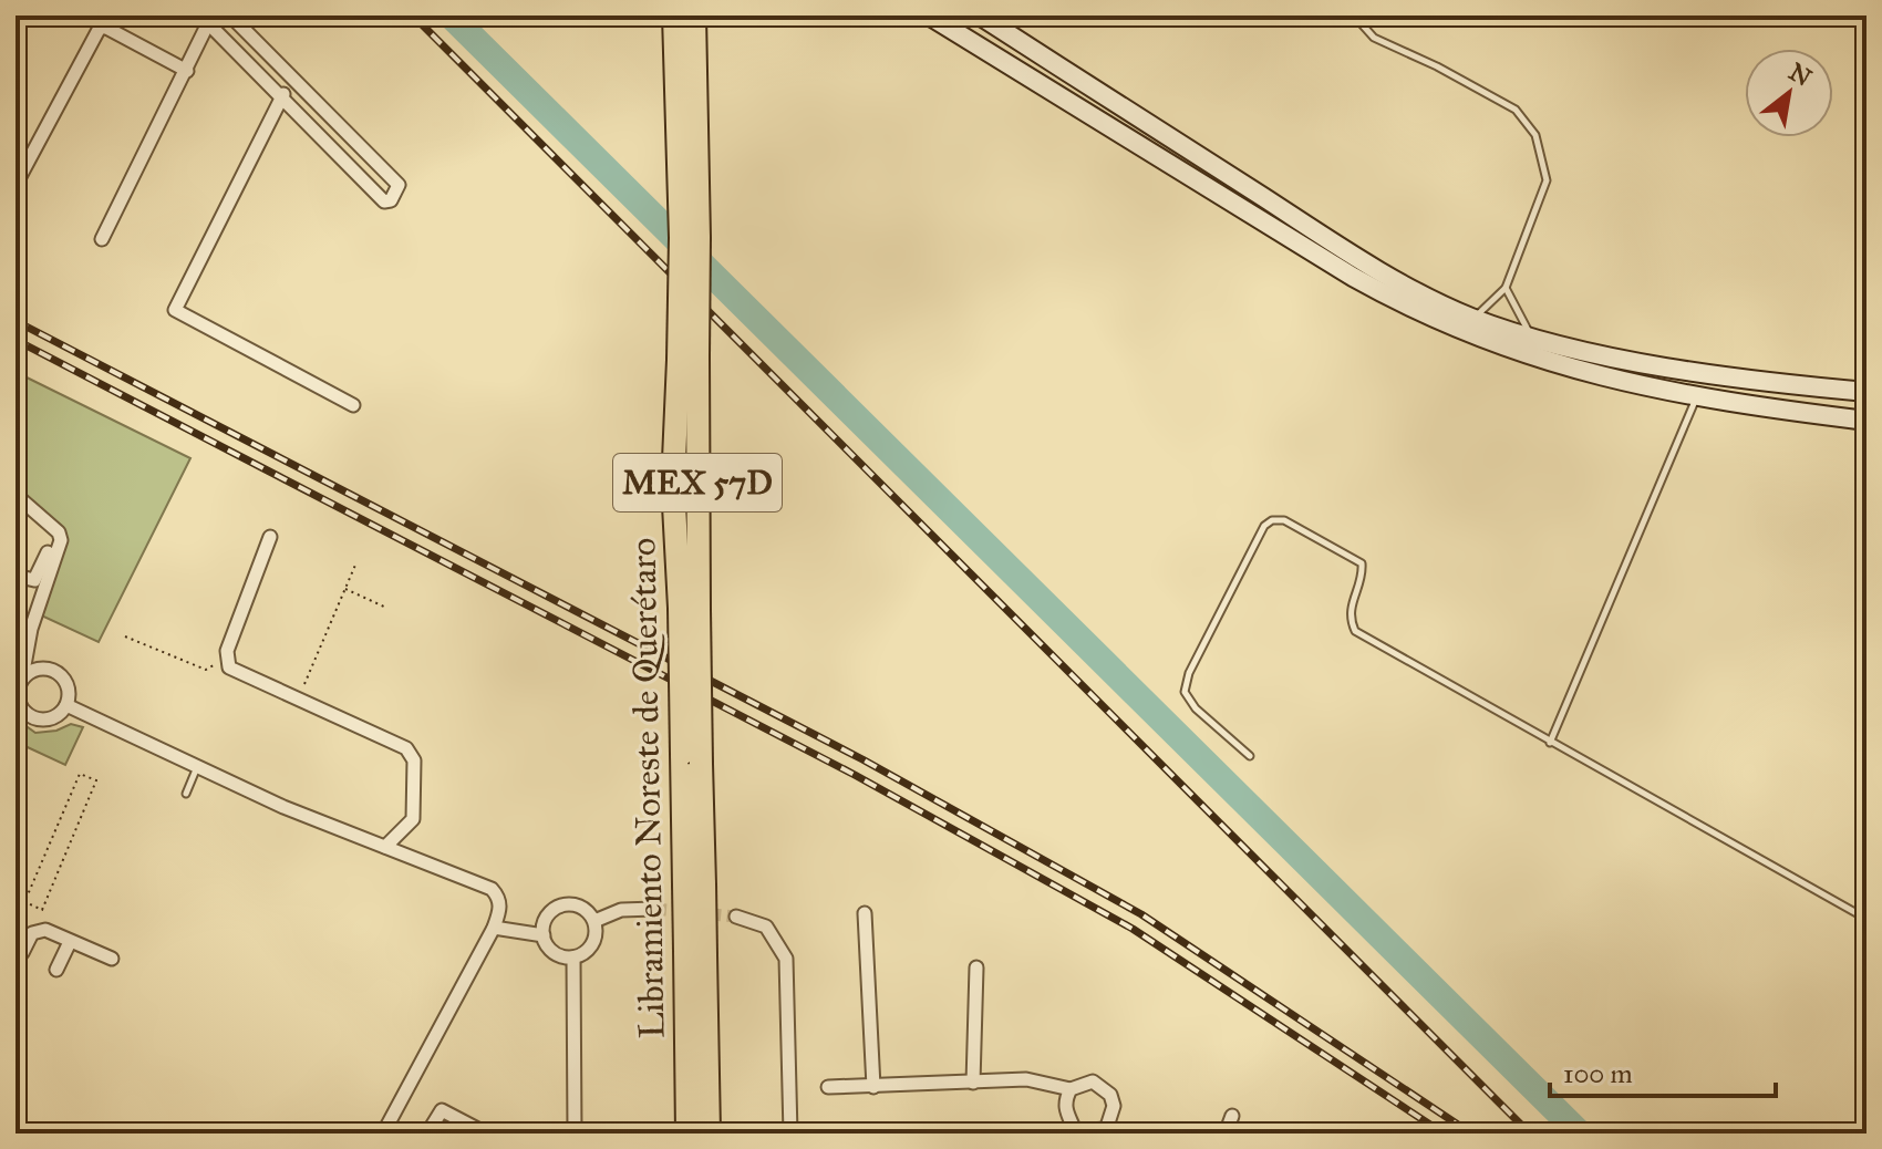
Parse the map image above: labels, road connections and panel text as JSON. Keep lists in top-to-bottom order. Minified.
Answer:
{"streets":{"highway":["MEX 57D","Libramiento Noreste de Querétaro"]},"scale_bar":"100 m","north":"top right"}
